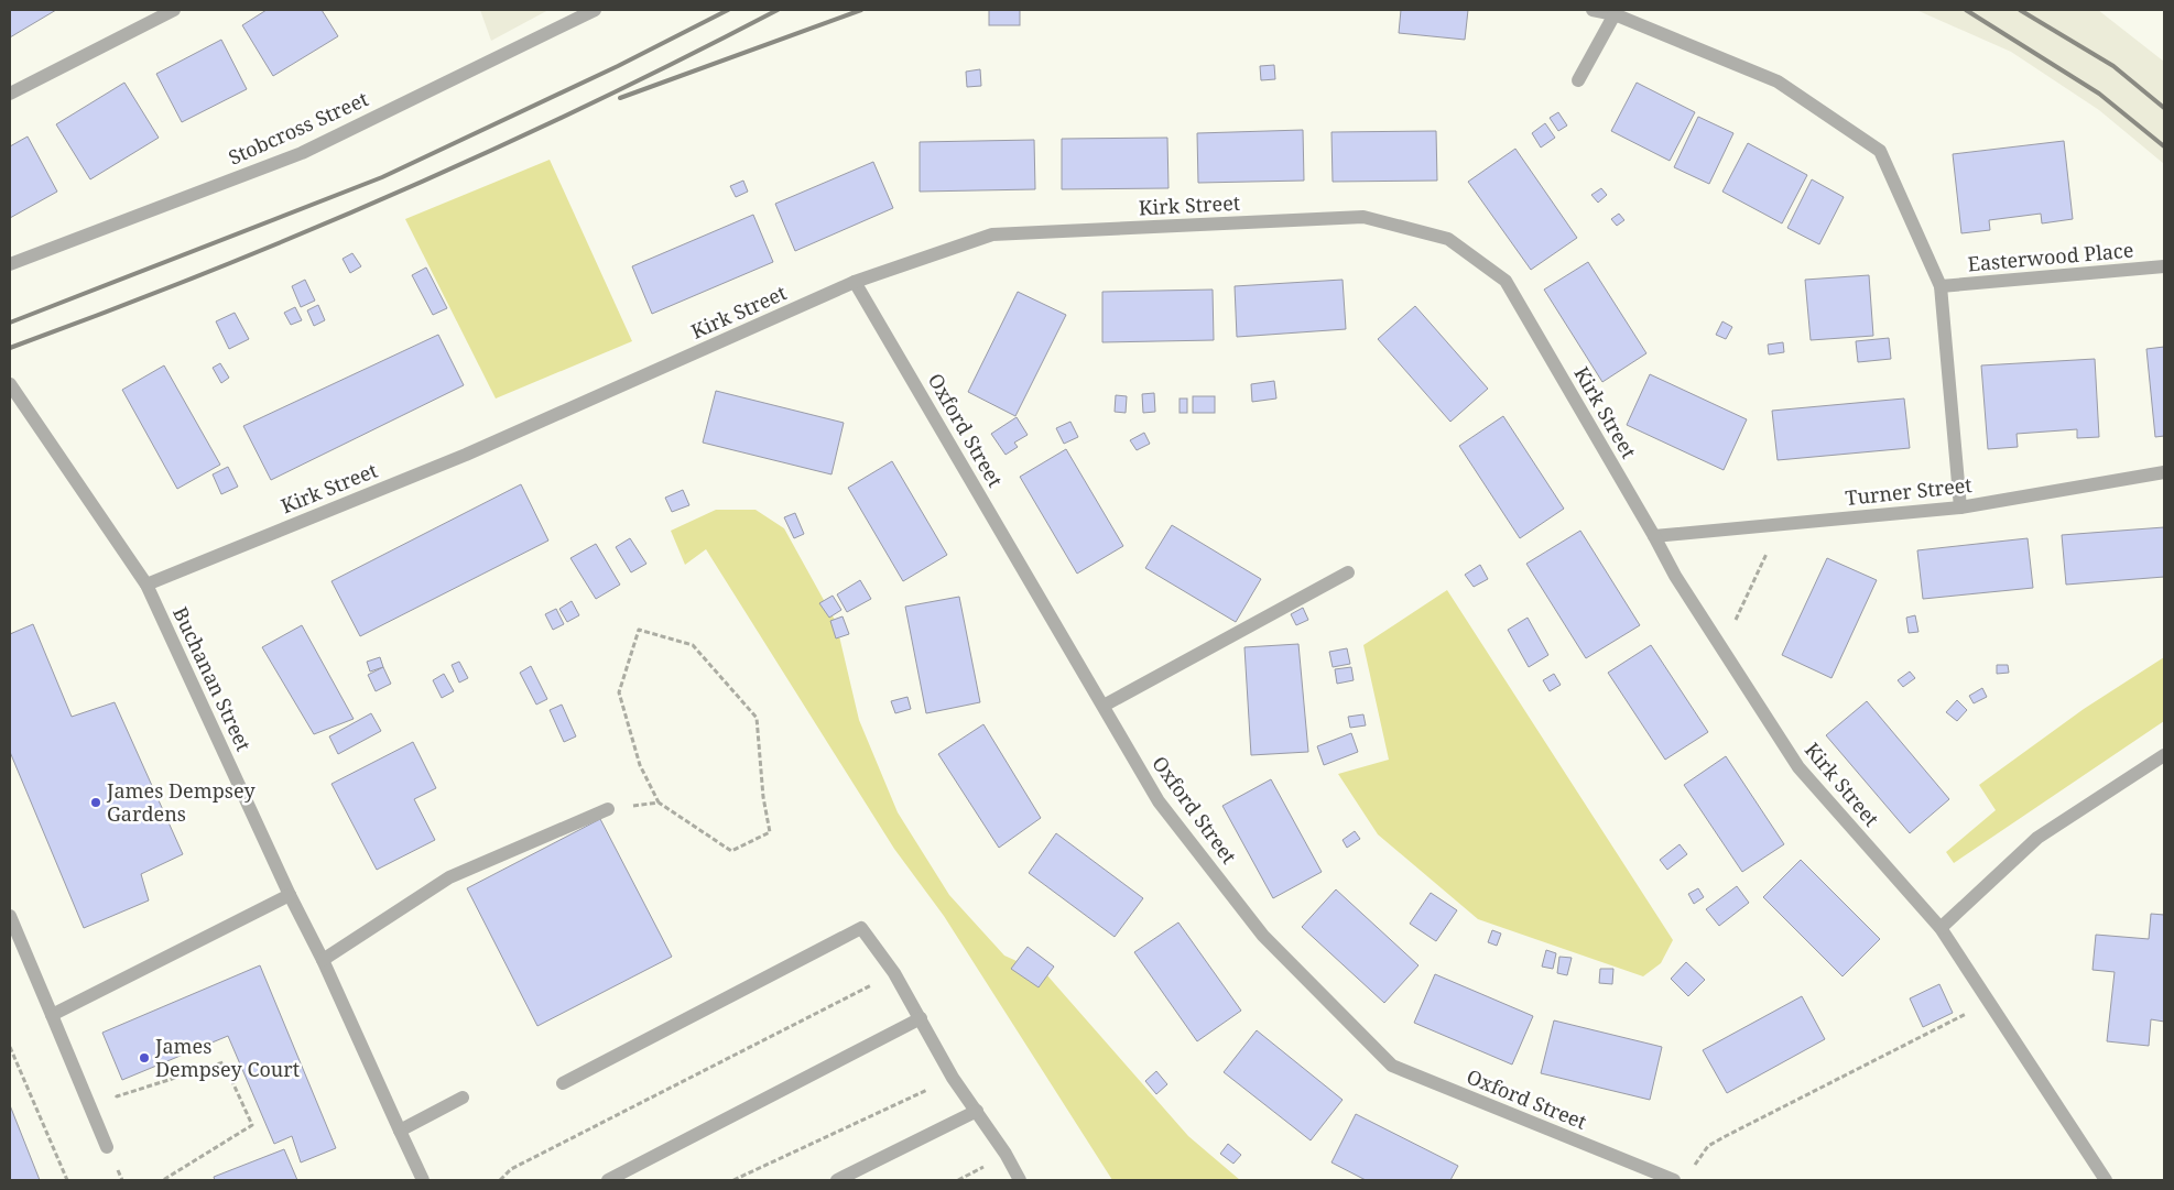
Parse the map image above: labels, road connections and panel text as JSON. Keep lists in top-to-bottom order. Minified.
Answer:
{"streets":{"street":["Stobcross Street","Kirk Street","Easterwood Place","Oxford Street","Turner Street","Buchanan Street"]},"crossings":[["Kirk Street","Oxford Street"],["Kirk Street","Turner Street"],["Kirk Street","Buchanan Street"]],"places":["James Dempsey Gardens","James Dempsey Court"]}
